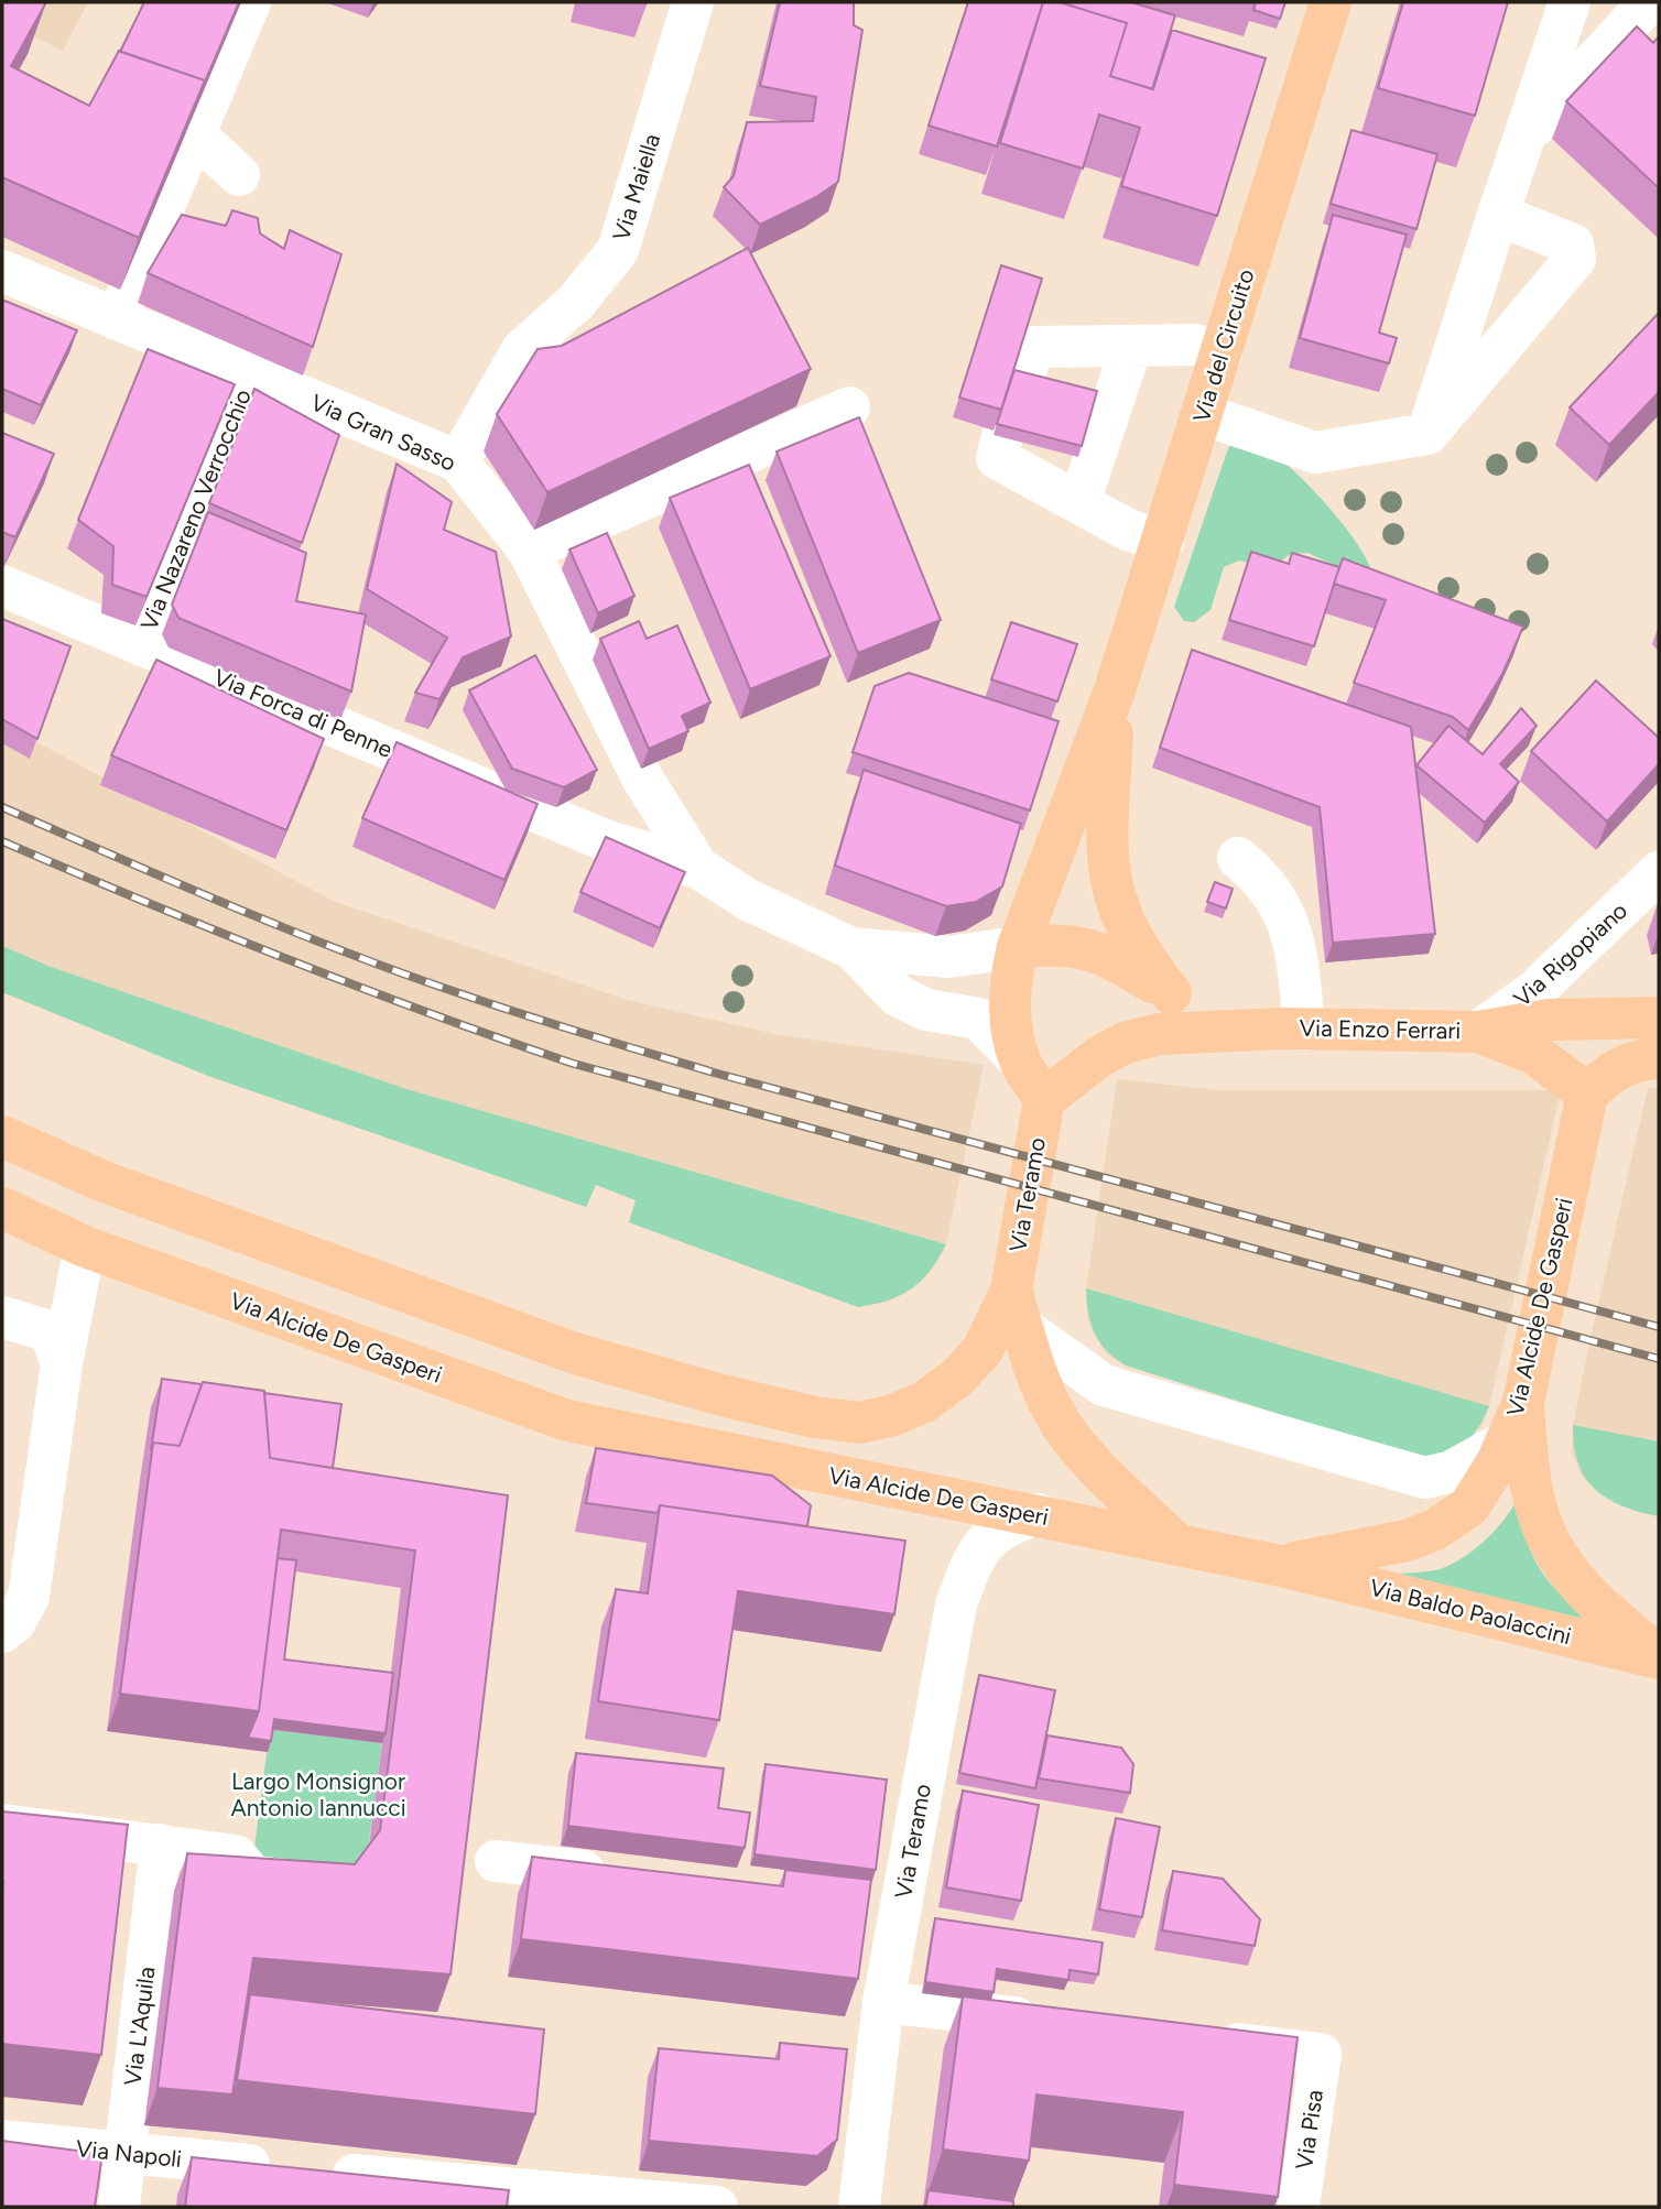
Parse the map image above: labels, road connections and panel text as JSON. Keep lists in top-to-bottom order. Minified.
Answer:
{"streets":{"main road":["Via del Circuito","Via Enzo Ferrari","Via Teramo","Via Alcide De Gasperi","Via Baldo Paolaccini"],"street":["Via Maiella","Via Gran Sasso","Via Nazareno Verrocchio","Via Forca di Penne","Via Rigopiano","Via L'Aquila","Via Pisa","Via Napoli"]},"crossings":[["Via Maiella","Via Gran Sasso"],["Via del Circuito","Via Forca di Penne"],["Via del Circuito","Via Enzo Ferrari"],["Via del Circuito","Via Teramo"],["Via Gran Sasso","Via Nazareno Verrocchio"],["Via Gran Sasso","Via Forca di Penne"],["Via Nazareno Verrocchio","Via Forca di Penne"],["Via Rigopiano","Via Enzo Ferrari"],["Via Enzo Ferrari","Via Teramo"],["Via Enzo Ferrari","Via Alcide De Gasperi"],["Via Teramo","Via Alcide De Gasperi"],["Via Alcide De Gasperi","Via Baldo Paolaccini"],["Via L'Aquila","Via Napoli"]],"parks":["Largo Monsignor Antonio Iannucci"]}
